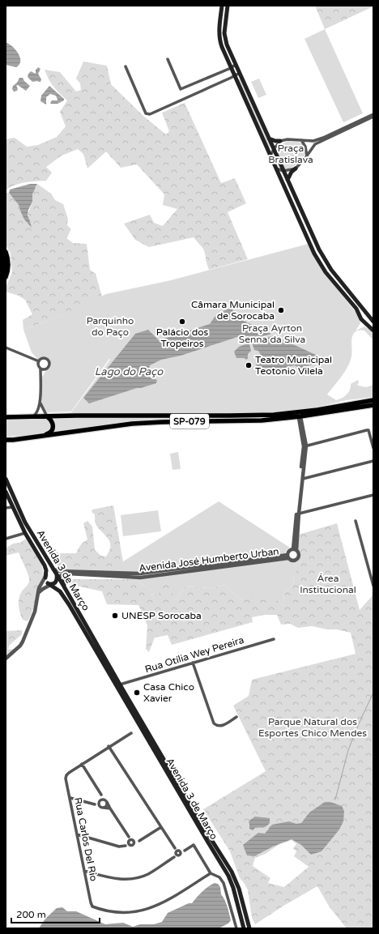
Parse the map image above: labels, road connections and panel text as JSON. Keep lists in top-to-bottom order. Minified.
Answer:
{"streets":{"main road":["SP-079","Avenida 3 de Março"],"street":["Avenida José Humberto Urban","Rua Otília Wey Pereira","Rua Carlos Del Rio"]},"crossings":[["Avenida José Humberto Urban","Avenida 3 de Março"],["Avenida 3 de Março","Rua Otília Wey Pereira"]],"water":["Lago do Paço"],"parks":["Praça Bratislava","Parquinho do Paço","Praça Ayrton Senna da Silva","Área Institucional","Parque Natural dos Esportes Chico Mendes"],"places":["Câmara Municipal de Sorocaba","Palácio dos Tropeiros","Teatro Municipal Teotonio Vilela","UNESP Sorocaba","Casa Chico Xavier"],"scale_bar":"200 m"}
